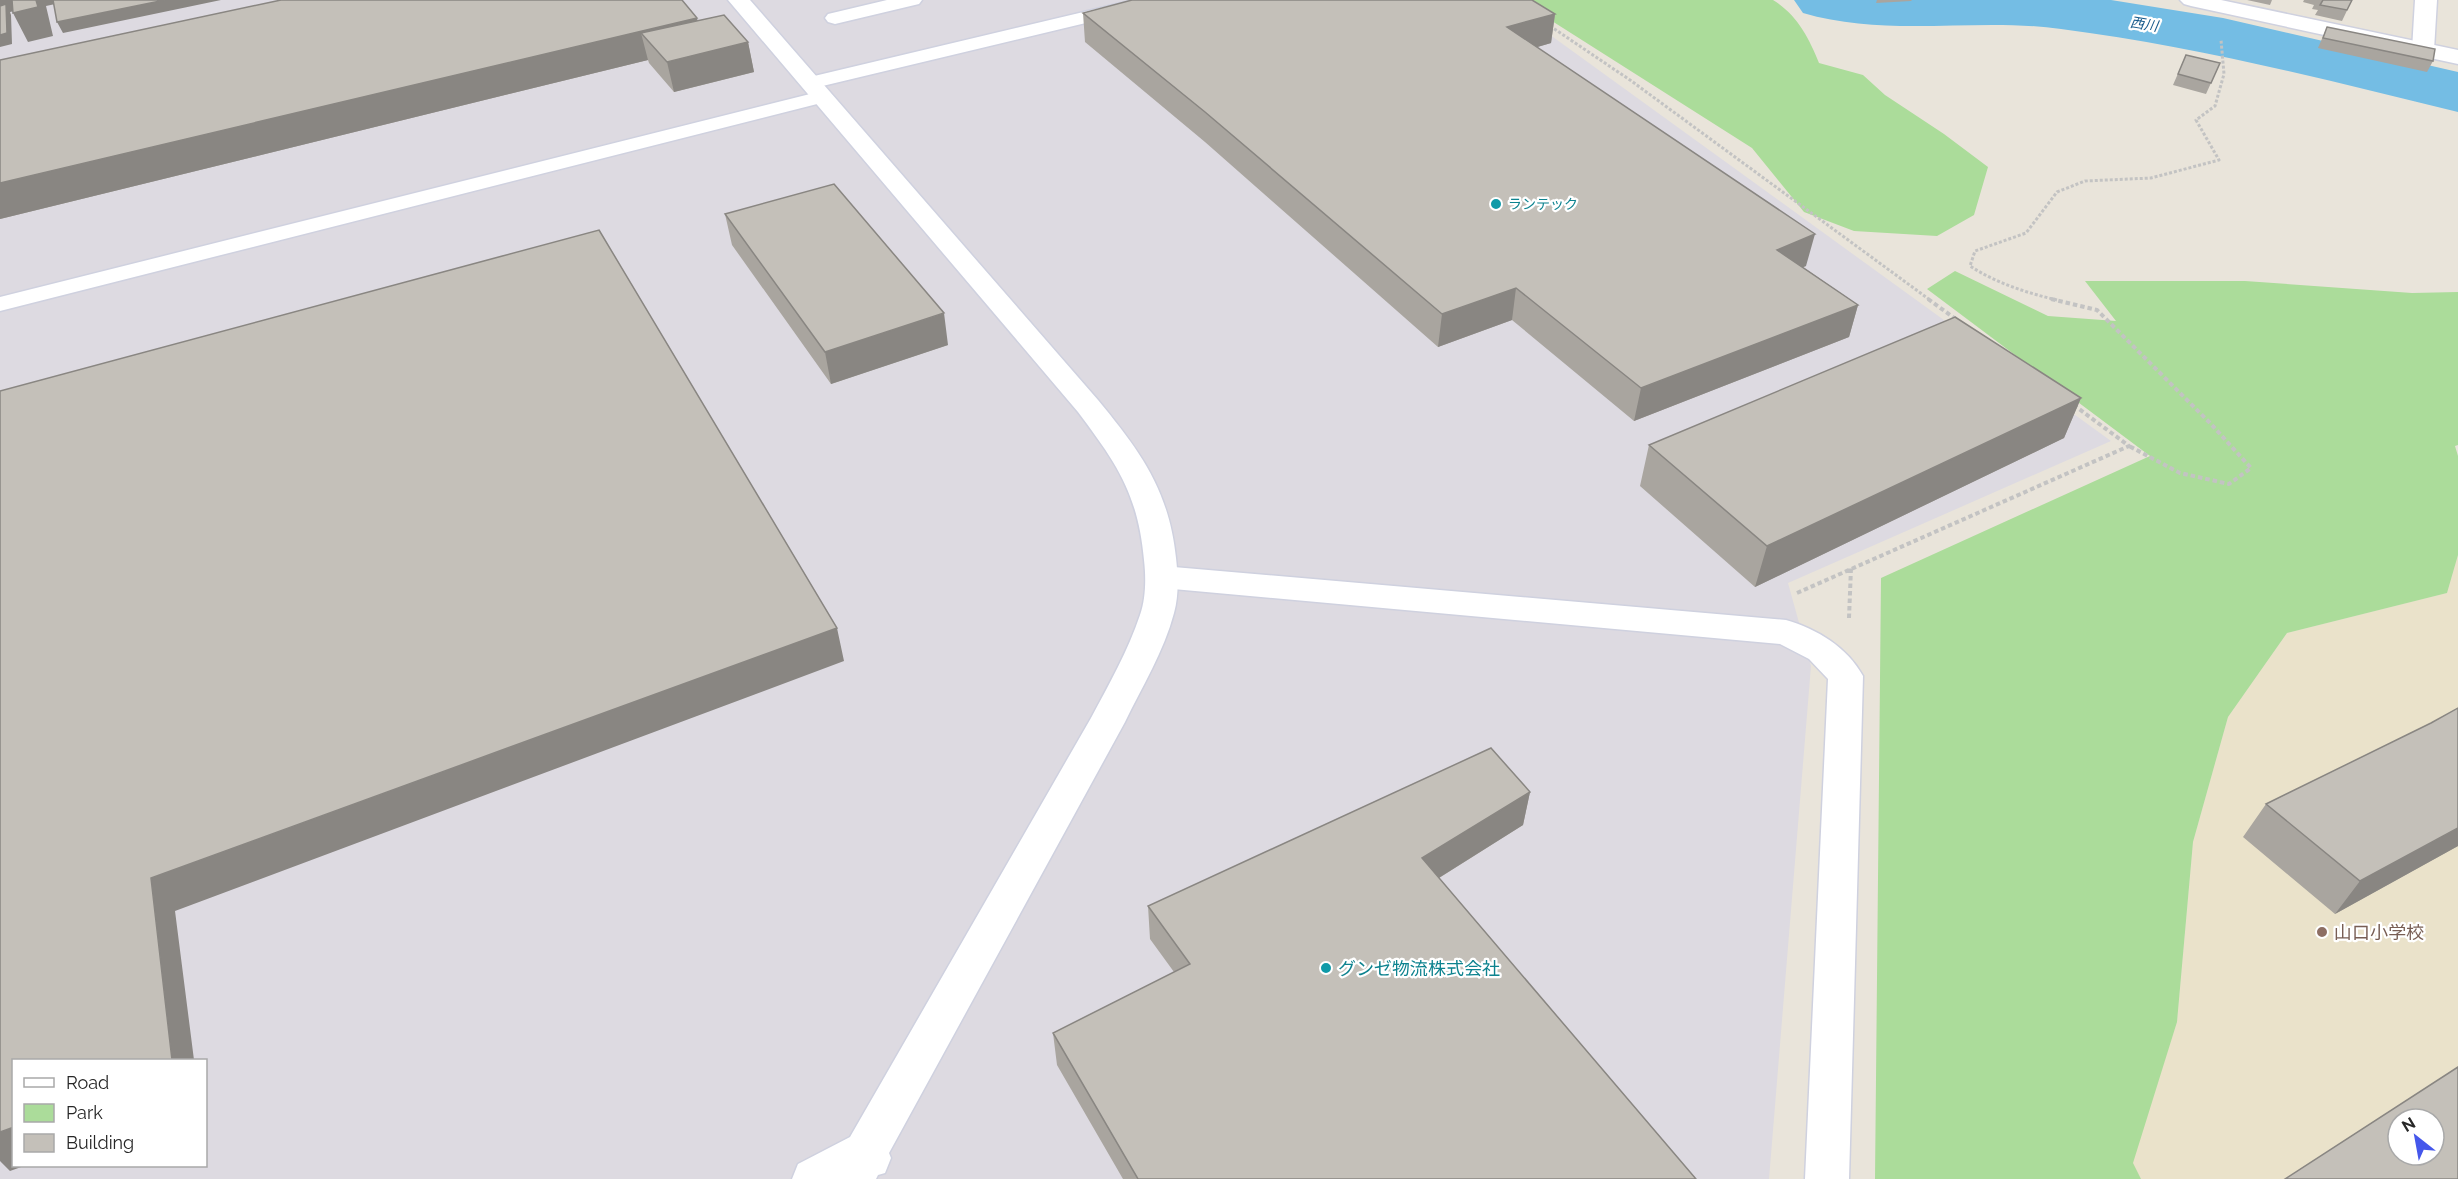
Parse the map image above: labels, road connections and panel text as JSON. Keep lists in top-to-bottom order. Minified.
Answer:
{"water":["西川"],"places":["ランテック","山口小学校","グンゼ物流株式会社"],"legend":["Road","Park","Building"],"north":"top left"}
